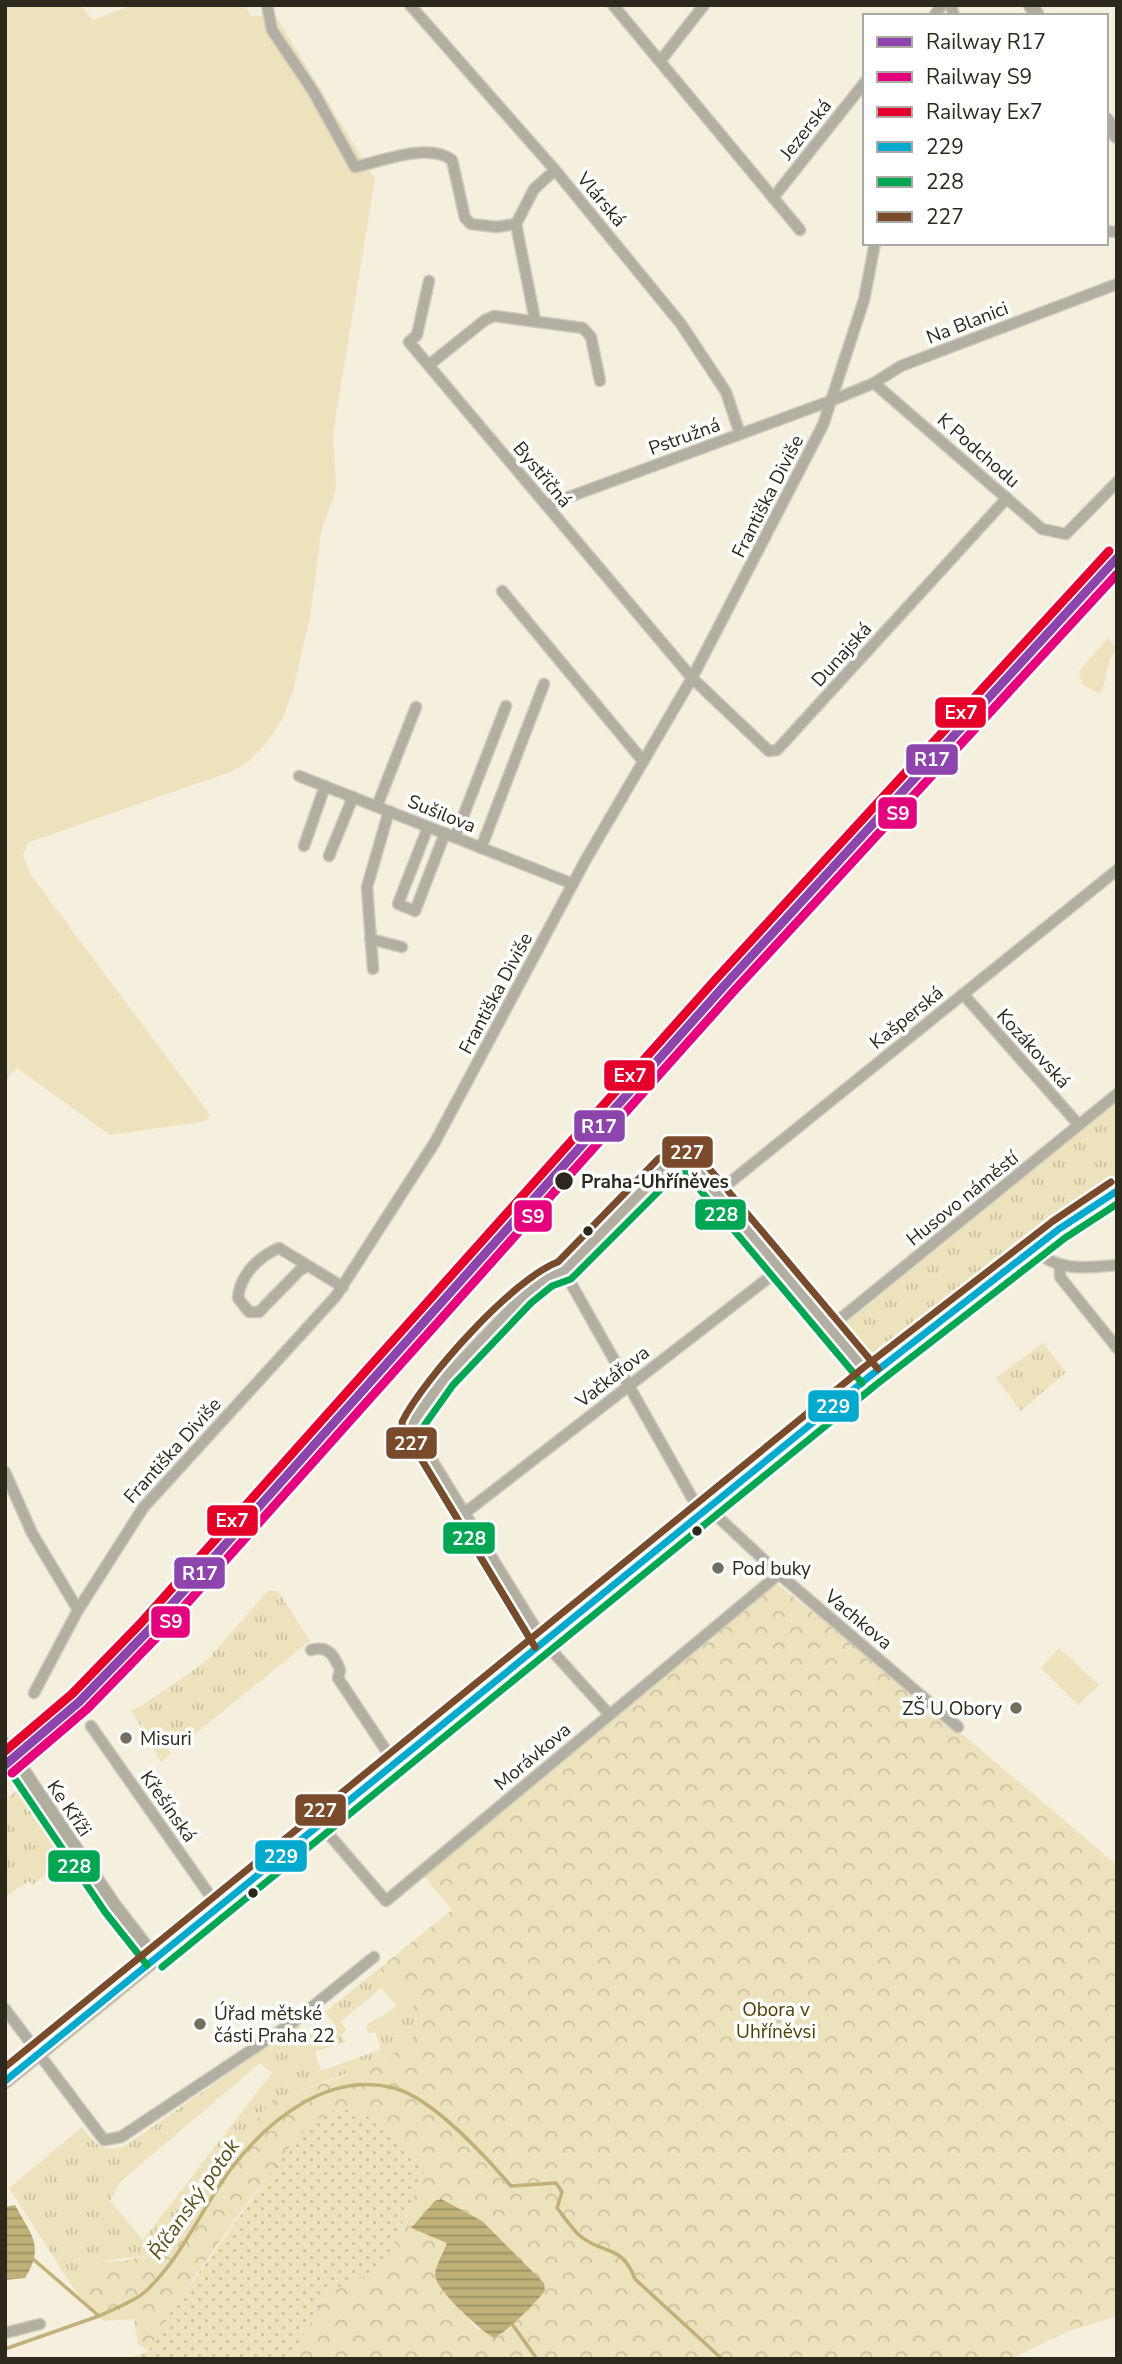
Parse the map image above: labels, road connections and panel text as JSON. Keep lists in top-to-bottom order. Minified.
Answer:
{"streets":{"main road":["Ke Kříži"],"street":["Jezerská","Vlárská","Na Blanici","Pstružná","K Podchodu","Bystřičná","Františka Diviše","Dunajská","Sušilova","Kašperská","Kozákovská","Husovo náměstí","Vačkářova","Vachkova","Morávkova","Křešínská"]},"crossings":[["Vlárská","Pstružná"],["Na Blanici","Pstružná"],["Na Blanici","K Podchodu"],["Na Blanici","Františka Diviše"],["Pstružná","Bystřičná"],["Pstružná","Františka Diviše"],["K Podchodu","Dunajská"],["Bystřičná","Františka Diviše"],["Bystřičná","Dunajská"],["Františka Diviše","Dunajská"],["Františka Diviše","Sušilova"],["Kašperská","Kozákovská"],["Kozákovská","Husovo náměstí"],["Vačkářova","Vachkova"],["Vachkova","Morávkova"]],"water":["Říčanský potok"],"parks":["Obora v Uhříněvsi"],"places":["Praha-Uhříněves","Pod buky","ZŠ U Obory","Misuri","Úřad mětské části Praha 22"],"lines":["rail line Ex7","rail line R17","rail line S9","transit line 227","transit line 228","transit line 229"],"legend":["Railway R17","Railway S9","Railway Ex7","229","228","227"]}
